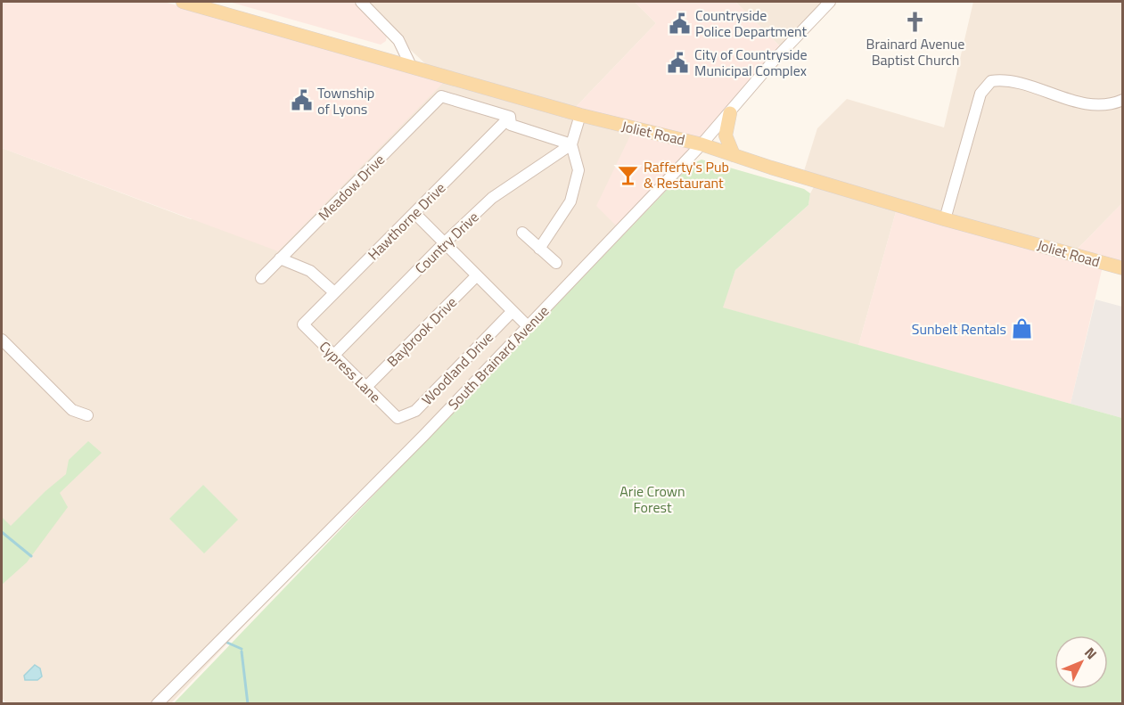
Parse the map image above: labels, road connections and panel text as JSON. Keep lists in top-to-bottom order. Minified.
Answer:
{"streets":{"main road":["Joliet Road"],"street":["Meadow Drive","Hawthorne Drive","Country Drive","Baybrook Drive","South Brainard Avenue","Woodland Drive","Cypress Lane"]},"crossings":[["Joliet Road","South Brainard Avenue"],["Meadow Drive","Hawthorne Drive"],["Hawthorne Drive","Cypress Lane"],["Country Drive","Cypress Lane"],["Baybrook Drive","Cypress Lane"],["Woodland Drive","Cypress Lane"]],"parks":["Arie Crown Forest"],"places":{"church":["Brainard Avenue Baptist Church"],"public building":["Countryside Police Department","City of Countryside Municipal Complex","Township of Lyons"],"bar":["Rafferty's Pub & Restaurant"],"shop":["Sunbelt Rentals"]},"north":"top right"}
